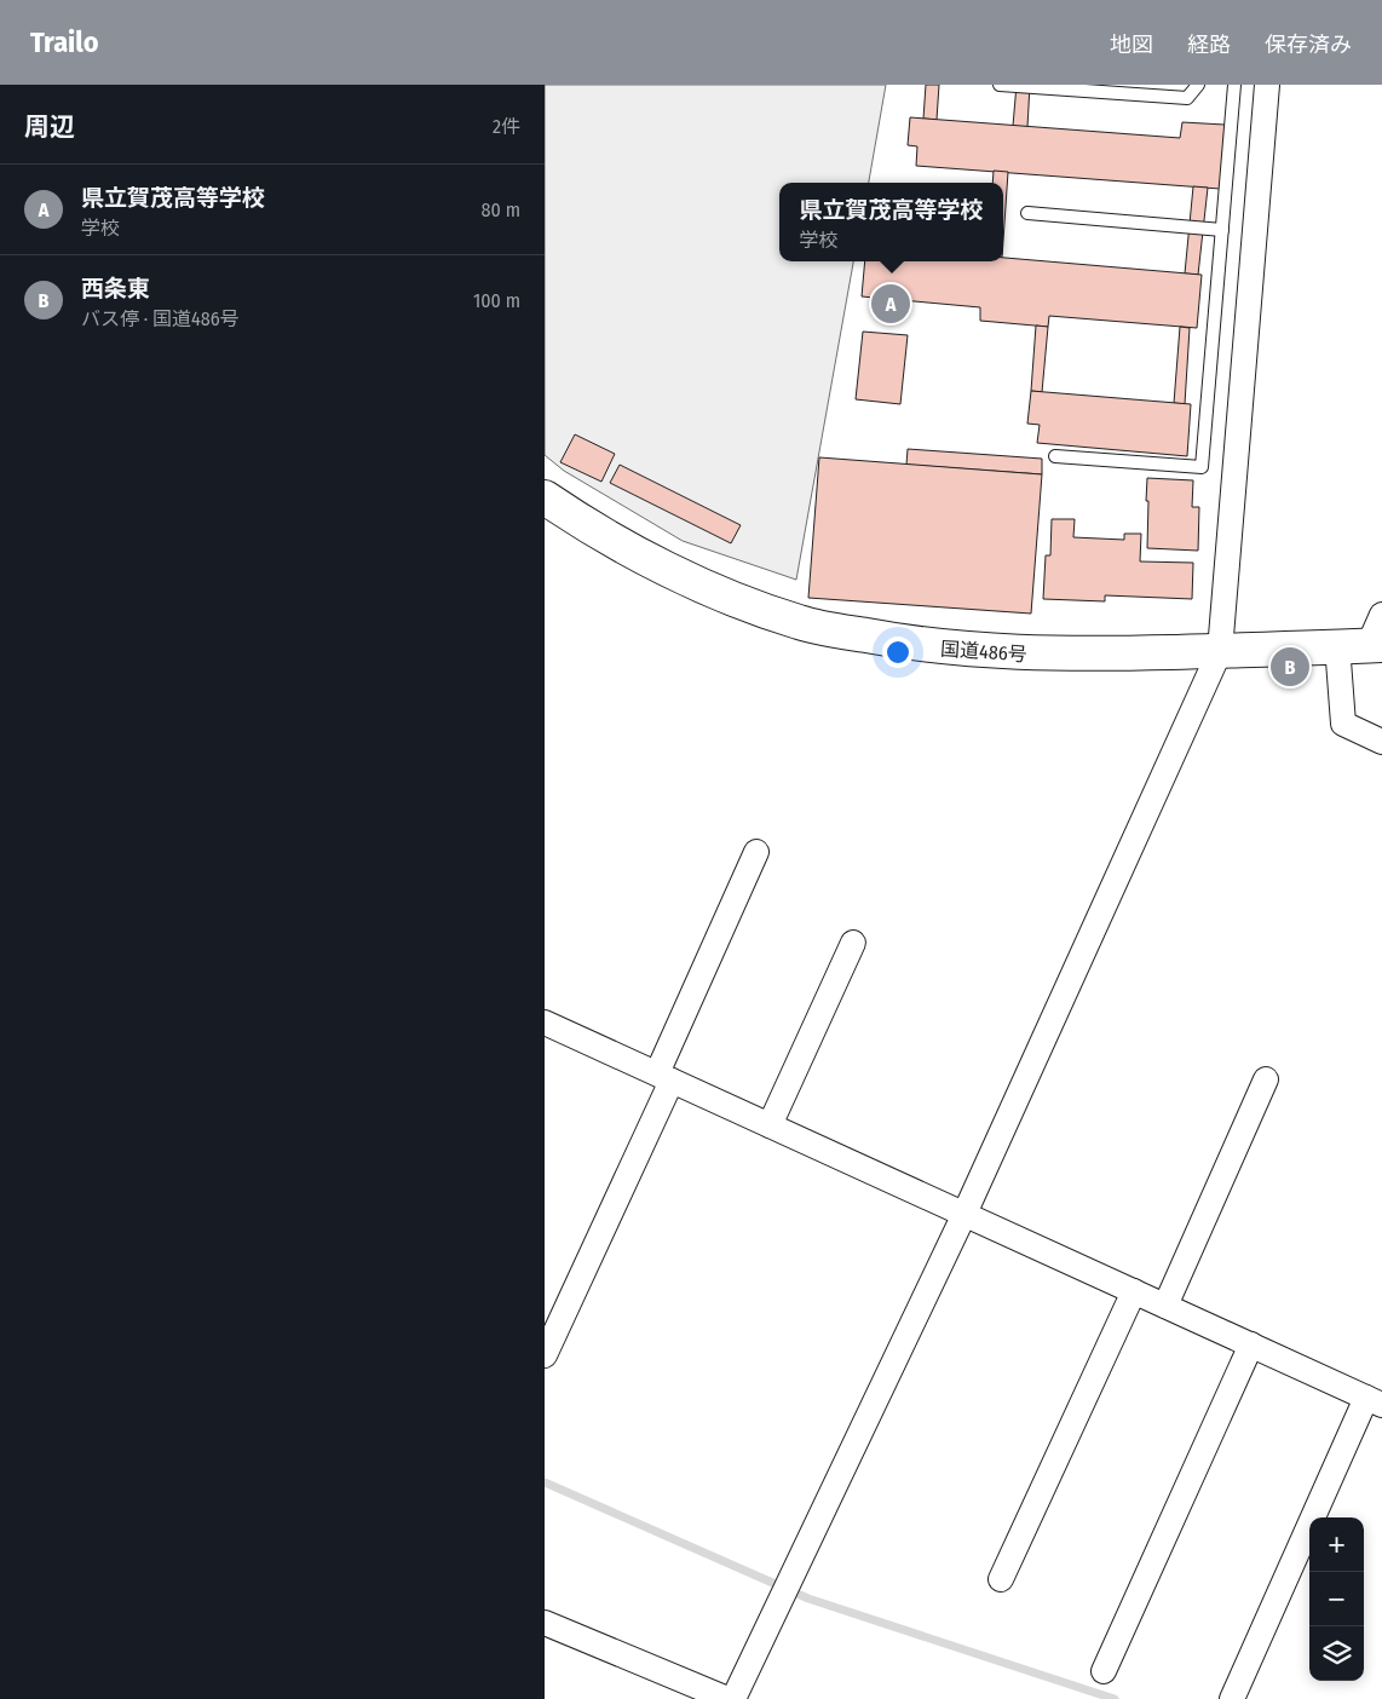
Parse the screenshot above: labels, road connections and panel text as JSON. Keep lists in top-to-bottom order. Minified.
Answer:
{"streets":{"highway":["国道486号"]},"page":{"header":"Trailo","nav":["地図","経路","保存済み"],"heading":["周辺","2件"],"list":[{"mark":"A","name":"県立賀茂高等学校","note":"学校","value":"80 m"},{"mark":"B","name":"西条東","note":"バス停 · 国道486号","value":"100 m"}],"popup":["県立賀茂高等学校","学校"],"pins":["A","B"],"map_buttons":["+","−"]}}
